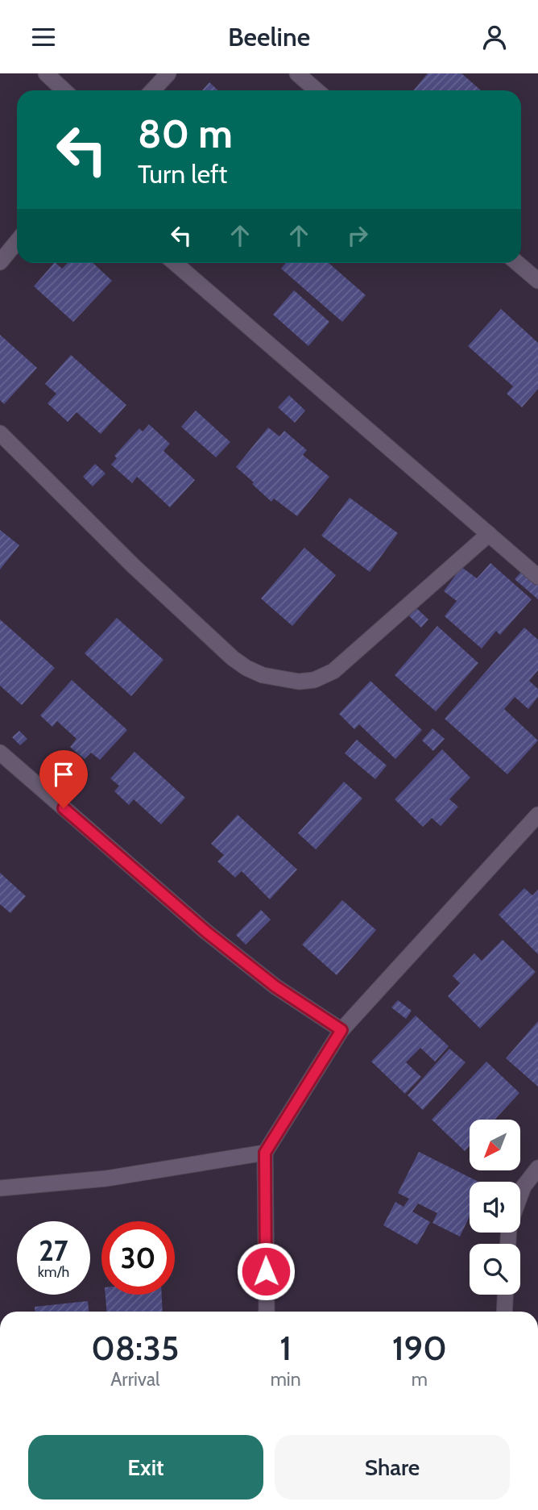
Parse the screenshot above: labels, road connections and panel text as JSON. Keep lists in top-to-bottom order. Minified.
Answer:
{"north":"bottom left","page":{"header":"Beeline","turn":["80 m","Turn left"],"speed":"27 km/h","limit":"30","eta":["08:35","Arrival","1","min","190","m"],"buttons":["Exit","Share"]}}
